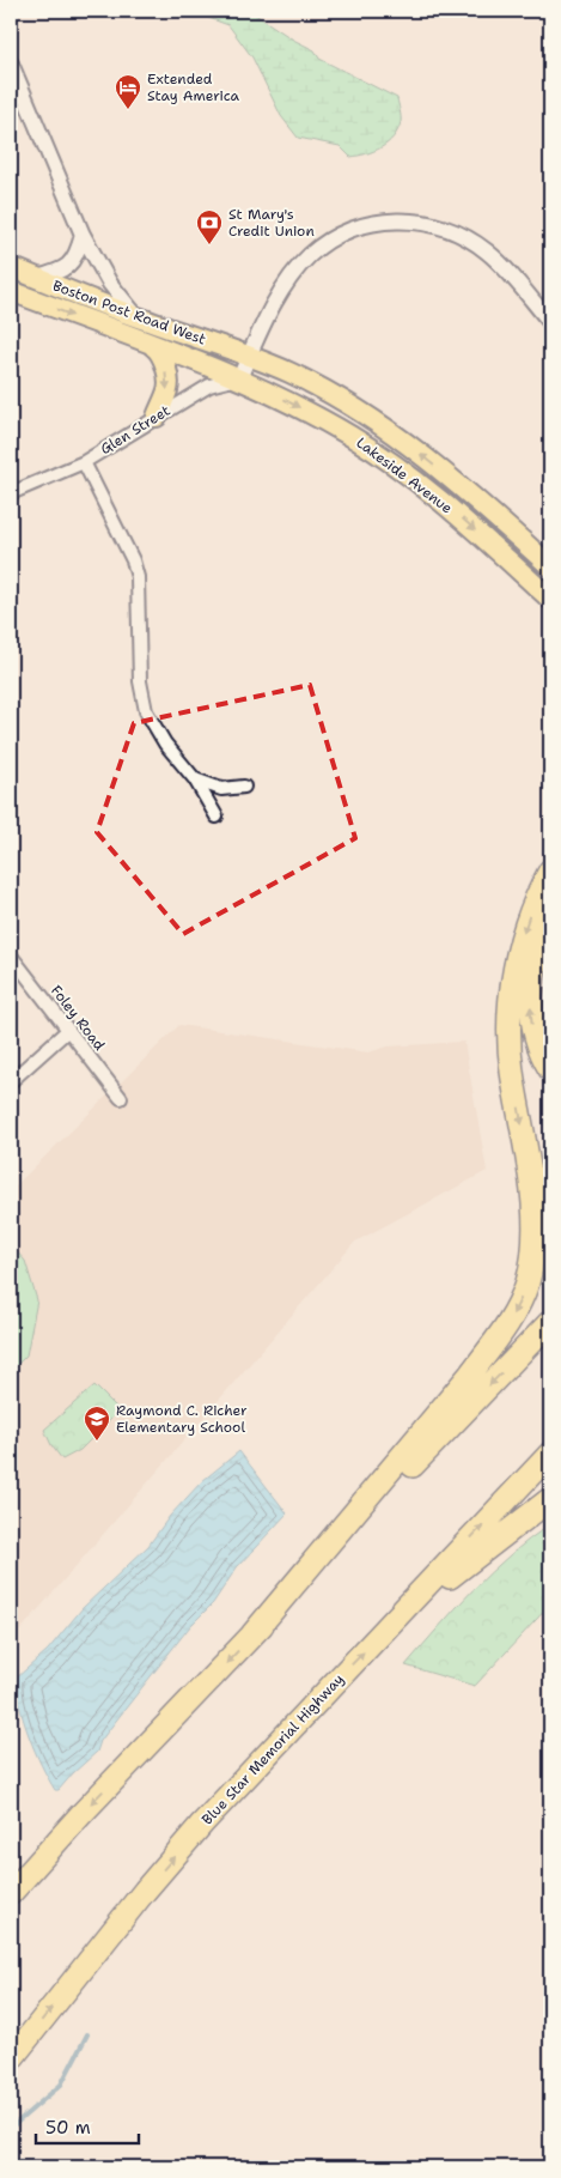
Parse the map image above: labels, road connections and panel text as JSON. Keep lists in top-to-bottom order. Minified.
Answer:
{"streets":{"highway":["Blue Star Memorial Highway"],"main road":["Boston Post Road West","Lakeside Avenue"],"street":["Glen Street","Foley Road"]},"crossings":[["Boston Post Road West","Glen Street"],["Boston Post Road West","Lakeside Avenue"],["Glen Street","Lakeside Avenue"]],"places":{"hotel":["Extended Stay America"],"bank":["St Mary's Credit Union"],"school or university":["Raymond C. Richer Elementary School"]},"scale_bar":"50 m"}
